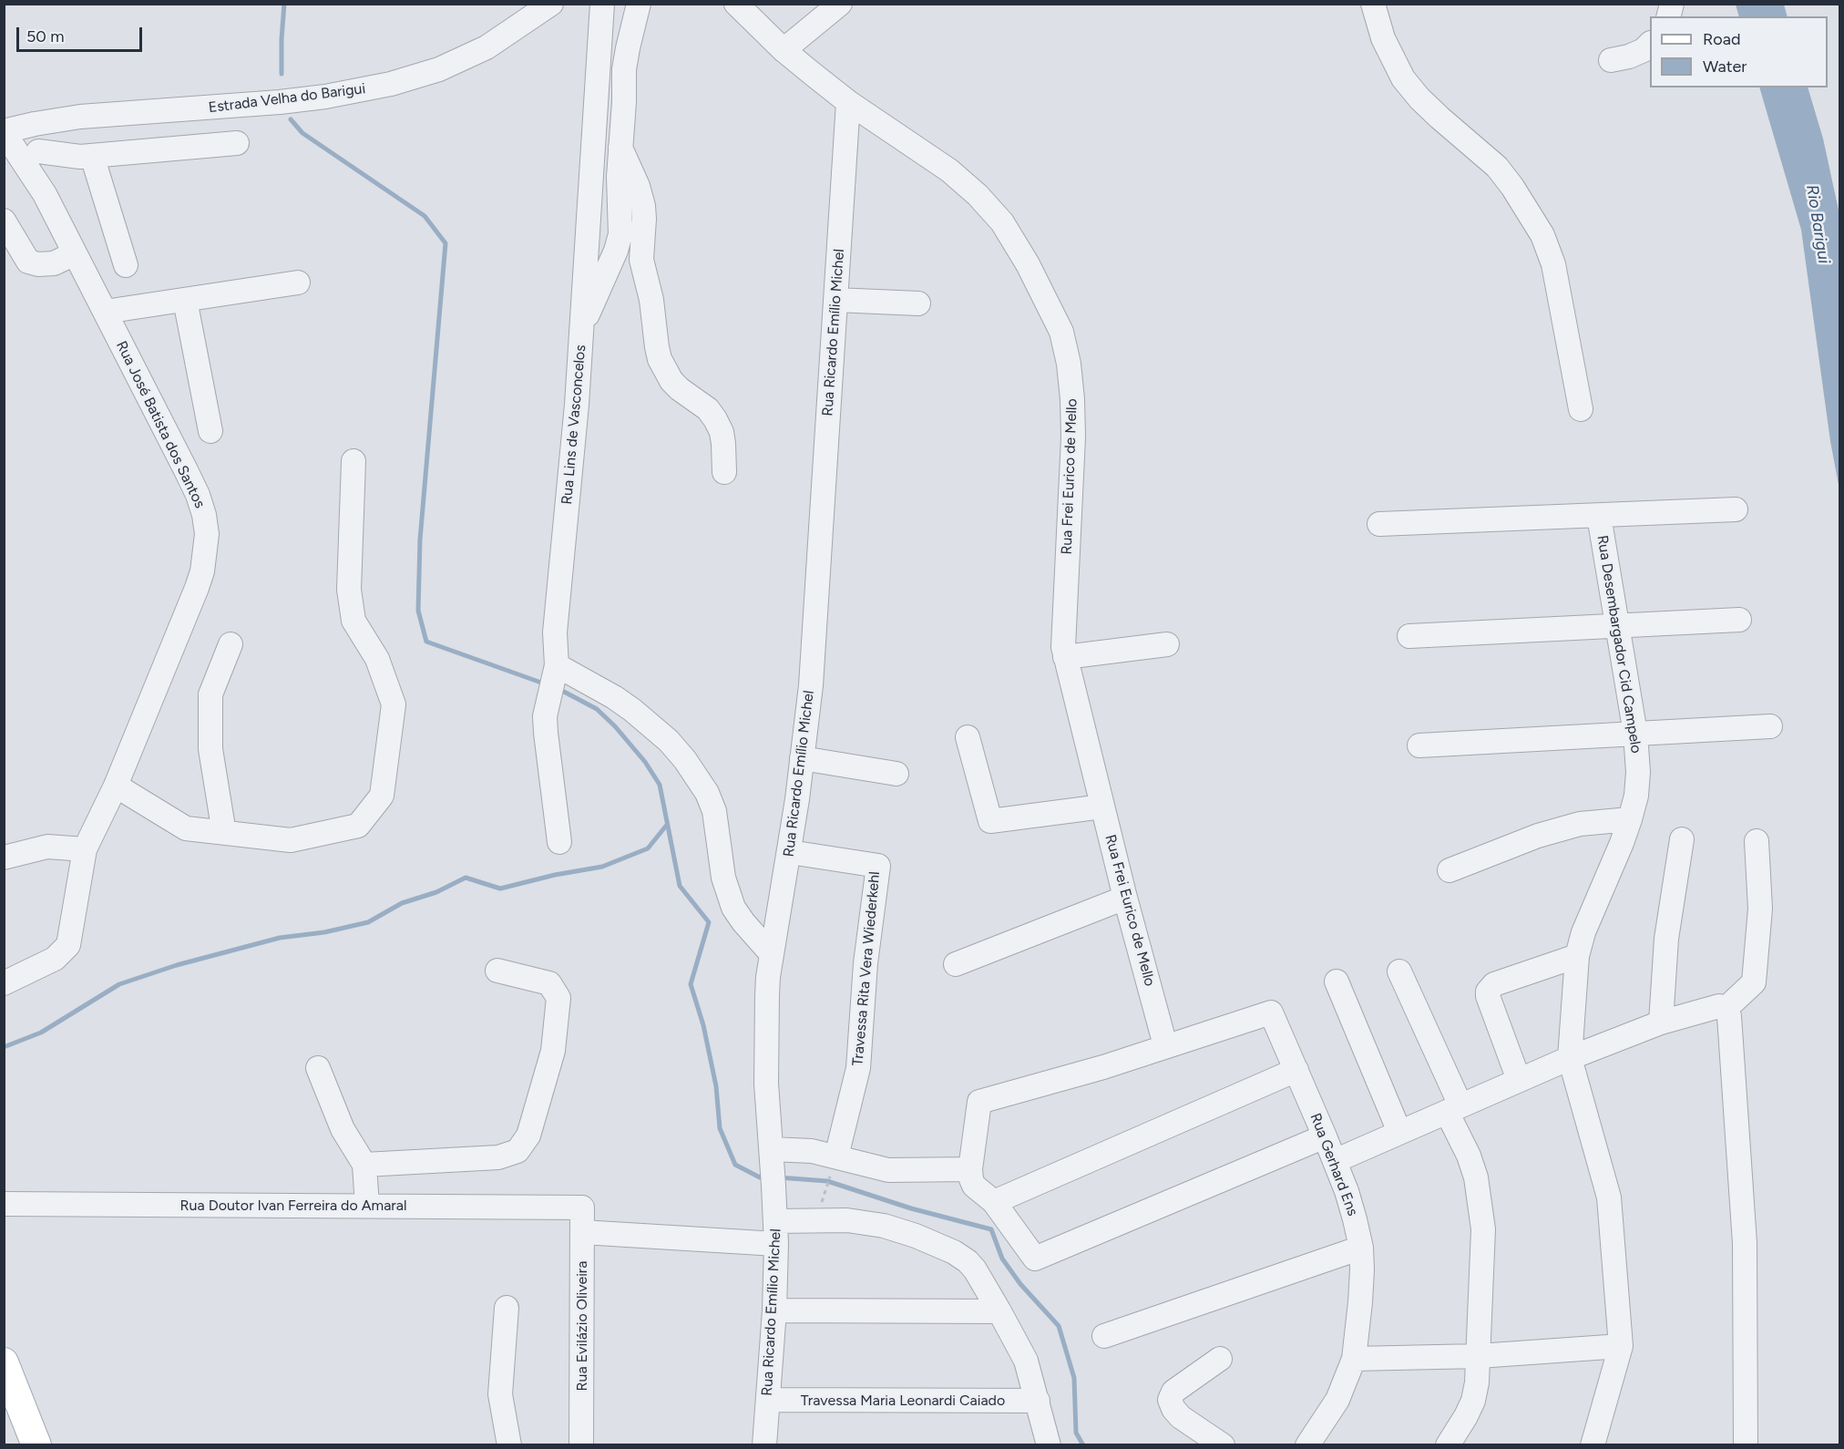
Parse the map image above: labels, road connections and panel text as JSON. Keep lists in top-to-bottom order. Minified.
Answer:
{"streets":{"street":["Estrada Velha do Barigui","Rua Ricardo Emílio Michel","Rua José Batista dos Santos","Rua Lins de Vasconcelos","Rua Frei Eurico de Mello","Rua Desembargador Cid Campelo","Travessa Rita Vera Wiederkehl","Rua Gerhard Ens","Rua Doutor Ivan Ferreira do Amaral","Rua Evilázio Oliveira","Travessa Maria Leonardi Caiado"]},"crossings":[["Estrada Velha do Barigui","Rua José Batista dos Santos"],["Rua Ricardo Emílio Michel","Rua Frei Eurico de Mello"],["Rua Ricardo Emílio Michel","Travessa Rita Vera Wiederkehl"],["Rua Ricardo Emílio Michel","Travessa Maria Leonardi Caiado"],["Rua Frei Eurico de Mello","Rua Gerhard Ens"],["Rua Doutor Ivan Ferreira do Amaral","Rua Evilázio Oliveira"]],"water":["Rio Barigui"],"legend":["Road","Water"],"scale_bar":"50 m"}
